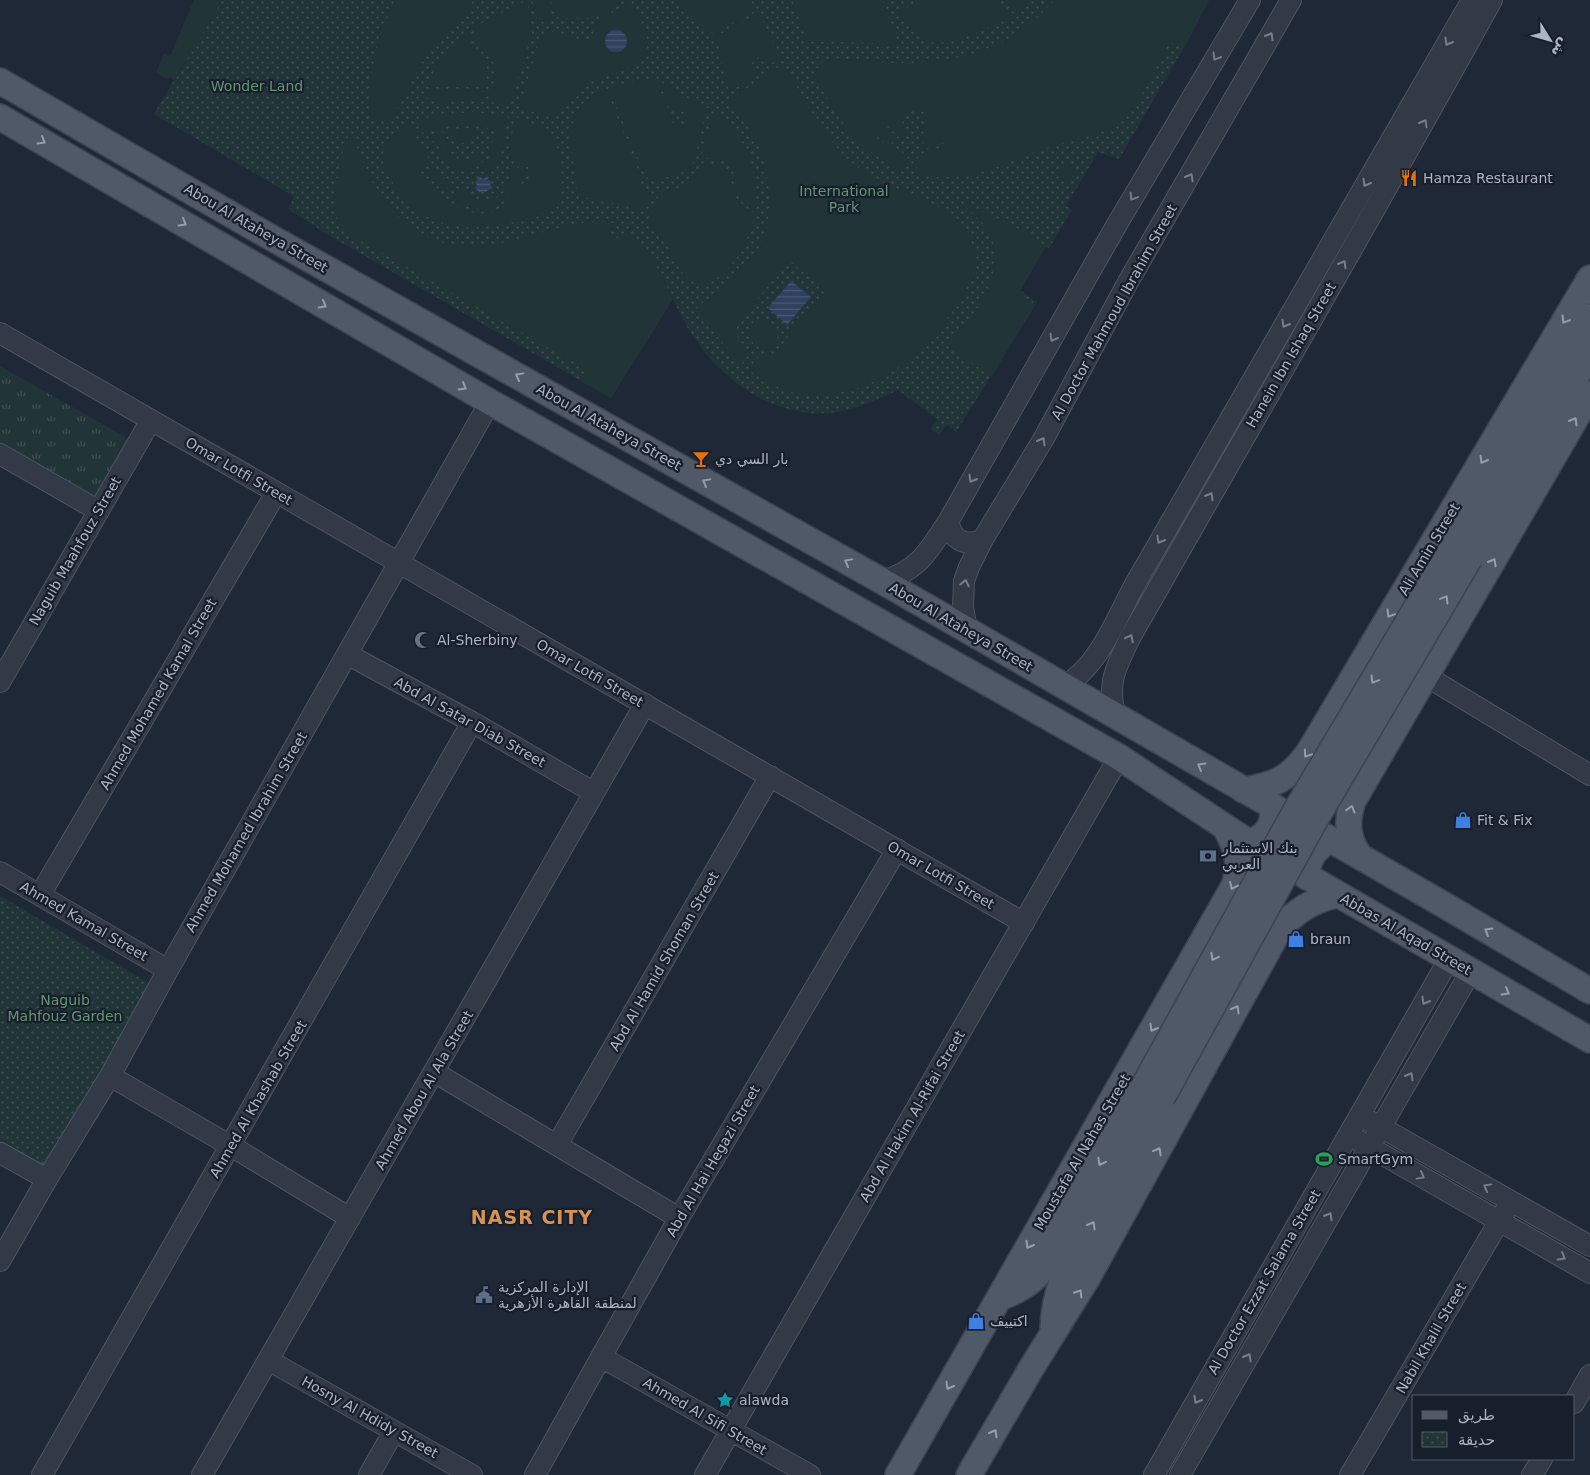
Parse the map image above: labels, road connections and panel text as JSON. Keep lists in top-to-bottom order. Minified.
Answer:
{"streets":{"main road":["Abou Al Ataheya Street","Ali Amin Street","Abbas Al Aqad Street","Moustafa Al Nahas Street"],"street":["Al Doctor Mahmoud Ibrahim Street","Hanein Ibn Ishaq Street","Omar Lotfi Street","Naguib Maahfouz Street","Ahmed Mohamed Kamal Street","Abd Al Satar Diab Street","Ahmed Mohamed Ibrahim Street","Ahmed Kamal Street","Abd Al Hamid Shoman Street","Ahmed Abou Al Ala Street","Ahmed Al Khashab Street","Abd Al Hakim Al-Rifai Street","Abd Al Hai Hegazi Street","Al Doctor Ezzat Salama Street","Nabil Khalil Street","Ahmed Al Sifi Street","Hosny Al Hdidy Street"]},"crossings":[["Abou Al Ataheya Street","Al Doctor Mahmoud Ibrahim Street"],["Abou Al Ataheya Street","Hanein Ibn Ishaq Street"],["Abou Al Ataheya Street","Ali Amin Street"],["Omar Lotfi Street","Naguib Maahfouz Street"],["Omar Lotfi Street","Ahmed Mohamed Kamal Street"],["Omar Lotfi Street","Ahmed Mohamed Ibrahim Street"],["Omar Lotfi Street","Abd Al Hamid Shoman Street"],["Omar Lotfi Street","Ahmed Abou Al Ala Street"],["Omar Lotfi Street","Abd Al Hakim Al-Rifai Street"],["Omar Lotfi Street","Abd Al Hai Hegazi Street"],["Ahmed Mohamed Kamal Street","Ahmed Kamal Street"],["Abd Al Satar Diab Street","Ahmed Mohamed Ibrahim Street"],["Abd Al Satar Diab Street","Ahmed Abou Al Ala Street"],["Abd Al Satar Diab Street","Ahmed Al Khashab Street"],["Ahmed Mohamed Ibrahim Street","Ahmed Kamal Street"],["Abbas Al Aqad Street","Moustafa Al Nahas Street"],["Abbas Al Aqad Street","Al Doctor Ezzat Salama Street"],["Ahmed Abou Al Ala Street","Hosny Al Hdidy Street"],["Abd Al Hakim Al-Rifai Street","Ahmed Al Sifi Street"],["Abd Al Hai Hegazi Street","Ahmed Al Sifi Street"]],"districts":["NASR CITY"],"parks":["Wonder Land","International Park","Naguib Mahfouz Garden"],"places":{"restaurant":["Hamza Restaurant"],"bar":["بار السي دي"],"mosque":["Al-Sherbiny"],"shop":["Fit & Fix","braun","اكتييف"],"bank":["بنك الاستثمار العربي"],"sports":["SmartGym"],"public building":["الإدارة المركزية لمنطقة القاهرة الأزهرية"],"place":["alawda"]},"legend":["طريق","حديقة"],"north":"bottom right"}
